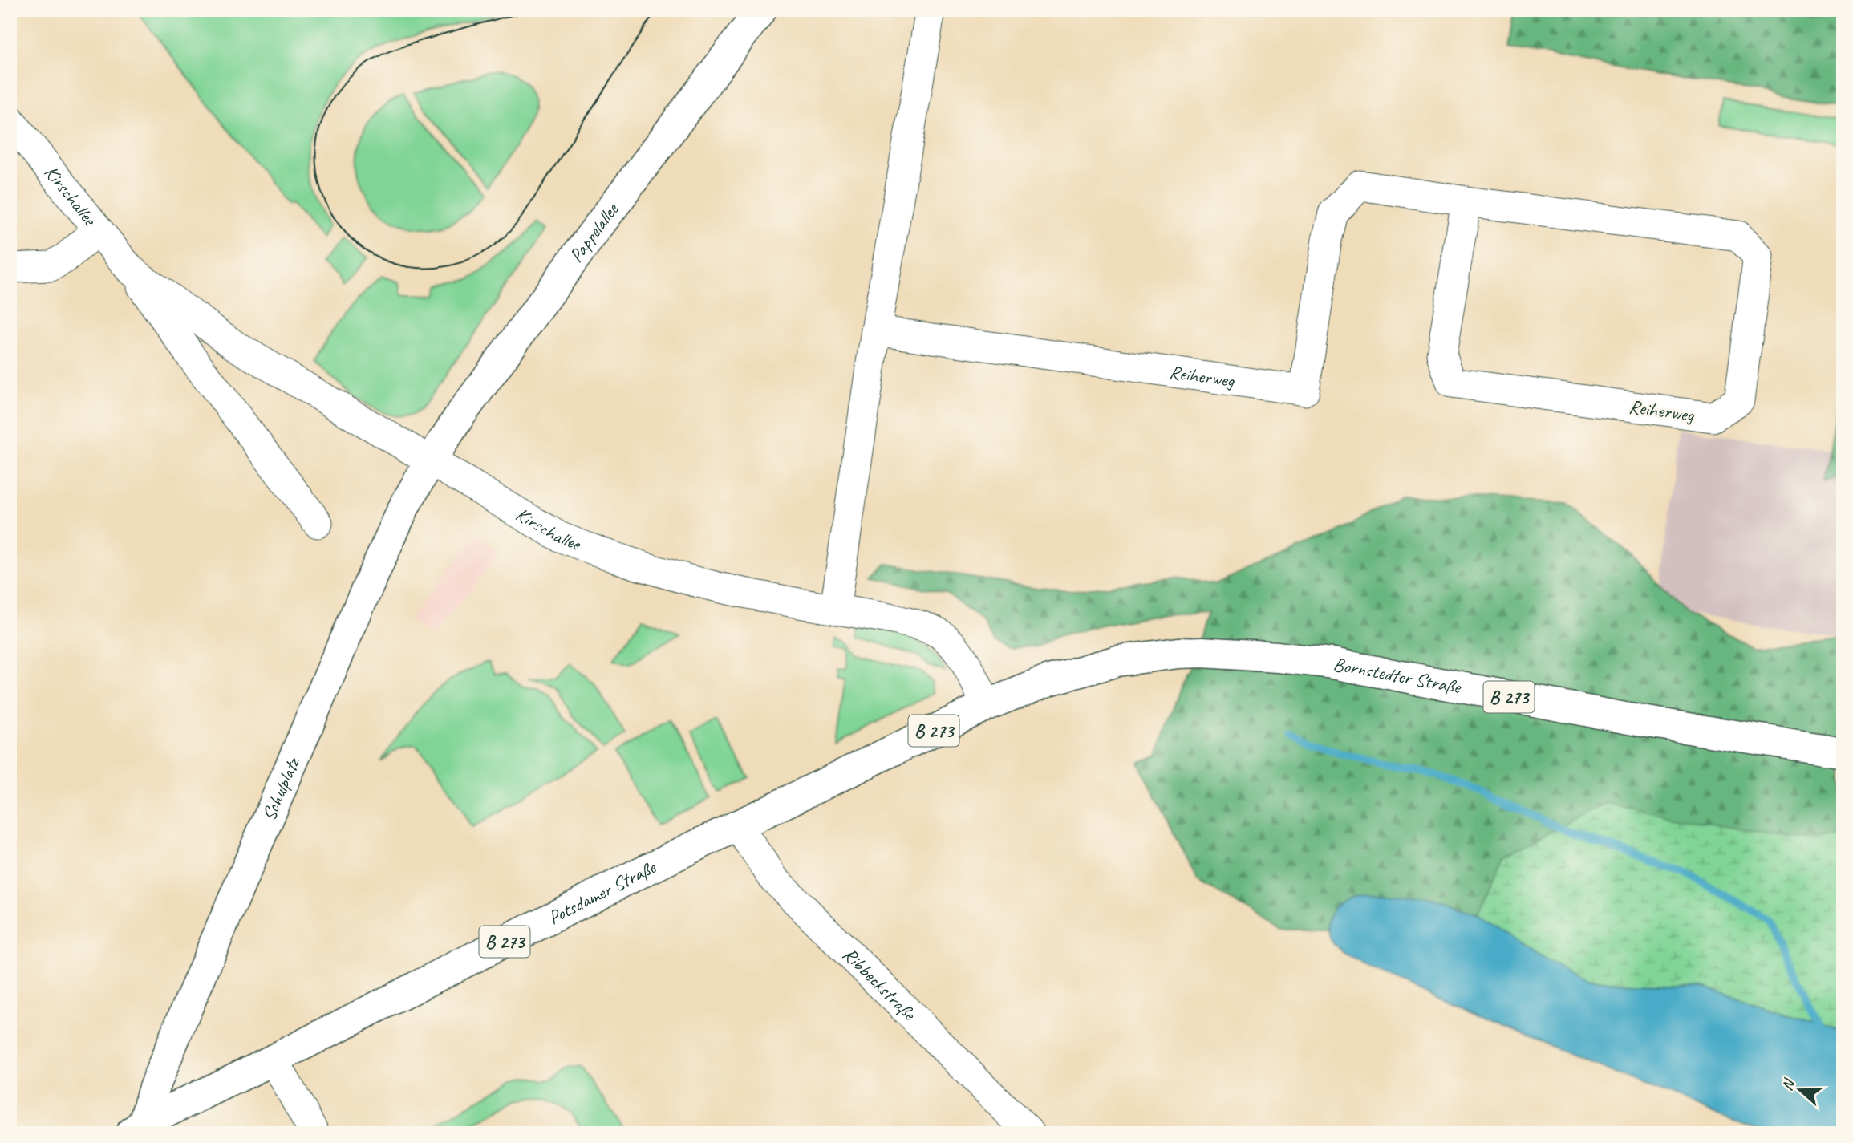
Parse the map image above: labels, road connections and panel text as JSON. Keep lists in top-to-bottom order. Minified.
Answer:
{"streets":{"main road":["Pappelallee","Bornstedter Straße","B 273","Schulplatz","Potsdamer Straße"],"street":["Kirschallee","Reiherweg","Ribbeckstraße"]},"crossings":[["Kirschallee","Pappelallee"],["Kirschallee","Bornstedter Straße"],["Kirschallee","Schulplatz"],["Kirschallee","Potsdamer Straße"],["Pappelallee","Schulplatz"],["Bornstedter Straße","Potsdamer Straße"],["Schulplatz","Potsdamer Straße"],["Potsdamer Straße","Ribbeckstraße"]],"north":"left"}
